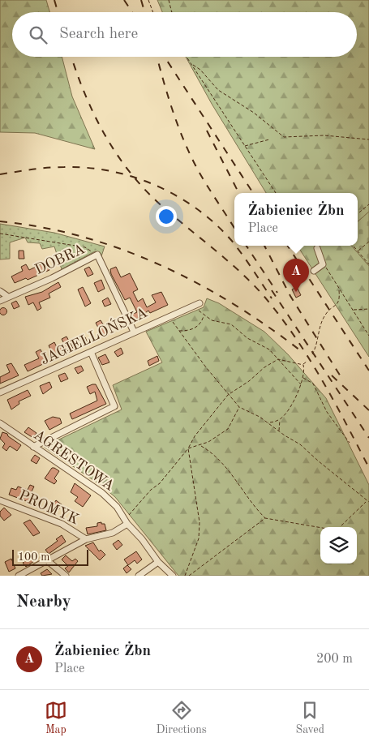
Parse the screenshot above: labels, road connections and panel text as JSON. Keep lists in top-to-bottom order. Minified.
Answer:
{"streets":{"street":["DOBRA","JAGIELLOŃSKA","AGRESTOWA","PROMYK"]},"crossings":[["DOBRA","JAGIELLOŃSKA"]],"scale_bar":"100 m","page":{"search":"Search here","popup":["Żabieniec Żbn","Place"],"pins":"A","scale":"100 m","heading":"Nearby","list":[{"mark":"A","name":"Żabieniec Żbn","note":"Place","value":"200 m"}],"nav":["Map","Directions","Saved"]}}
